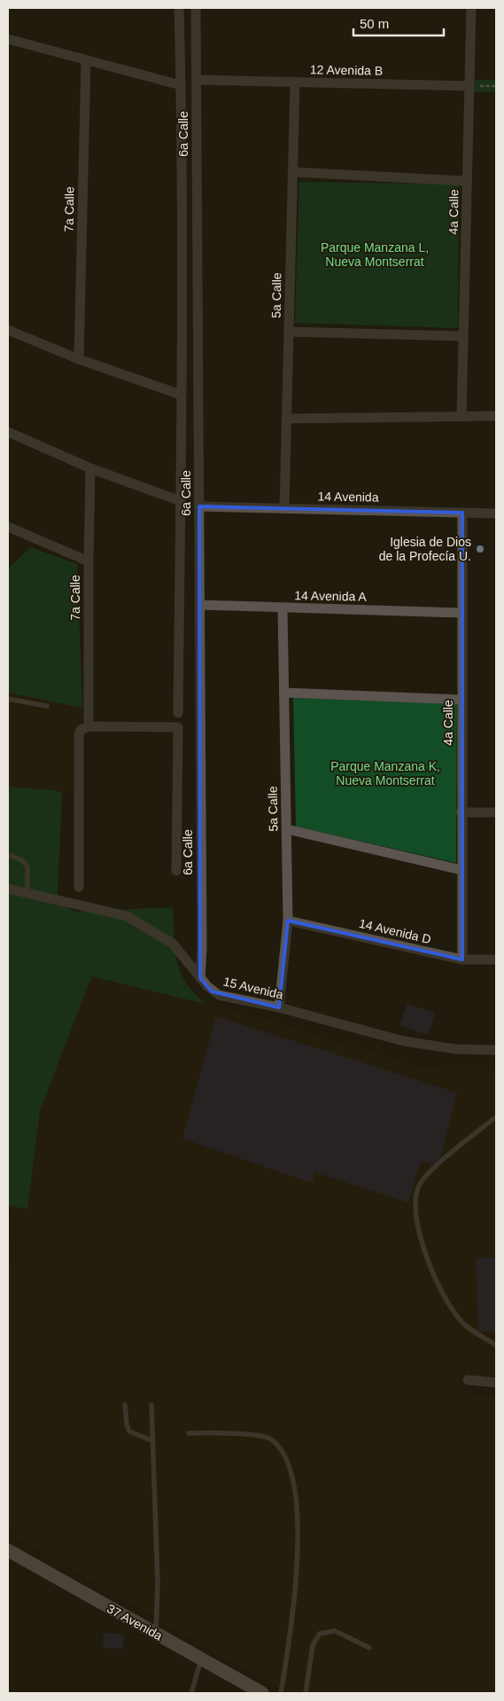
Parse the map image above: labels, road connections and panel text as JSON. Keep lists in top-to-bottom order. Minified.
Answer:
{"streets":{"street":["12 Avenida B","6a Calle","7a Calle","4a Calle","5a Calle","14 Avenida","14 Avenida A","14 Avenida D","15 Avenida","37 Avenida"]},"crossings":[["12 Avenida B","6a Calle"],["12 Avenida B","4a Calle"],["12 Avenida B","5a Calle"],["6a Calle","7a Calle"],["6a Calle","14 Avenida"],["6a Calle","14 Avenida A"],["6a Calle","15 Avenida"],["4a Calle","14 Avenida"],["4a Calle","14 Avenida A"],["4a Calle","14 Avenida D"],["5a Calle","14 Avenida"],["5a Calle","14 Avenida A"],["5a Calle","14 Avenida D"],["5a Calle","15 Avenida"]],"parks":["Parque Manzana L, Nueva Montserrat","Parque Manzana K, Nueva Montserrat"],"places":["Iglesia de Dios de la Profecía U."],"scale_bar":"50 m"}
